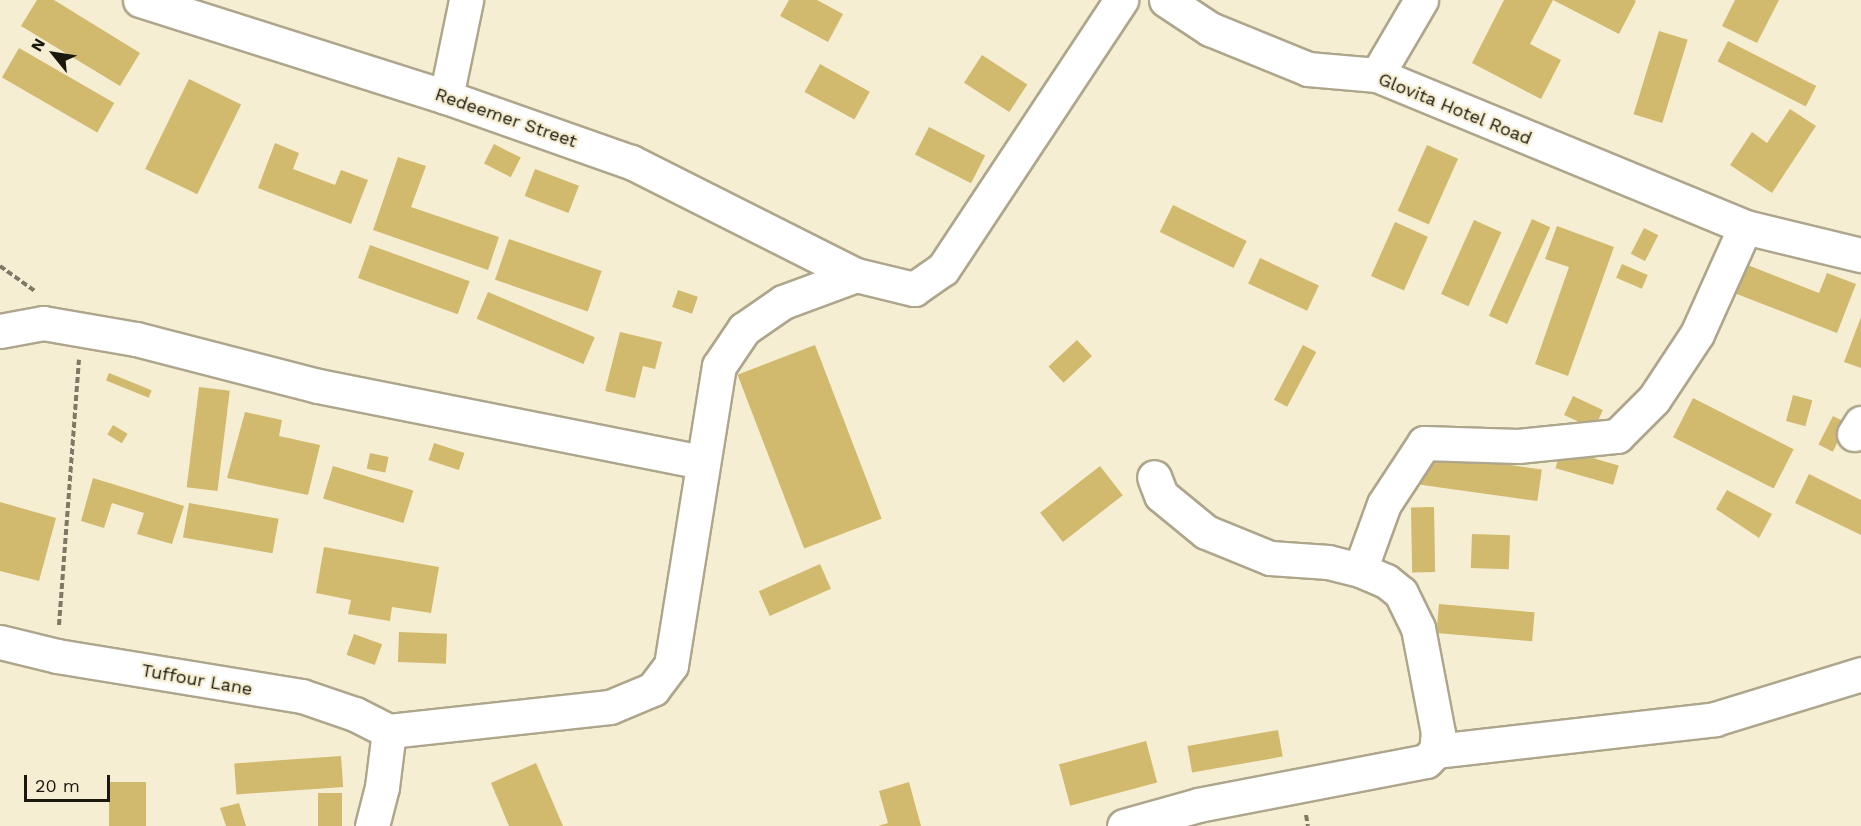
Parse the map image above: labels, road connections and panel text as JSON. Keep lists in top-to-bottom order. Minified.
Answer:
{"streets":{"street":["Glovita Hotel Road","Redeemer Street","Tuffour Lane"]},"scale_bar":"20 m","north":"top left"}
